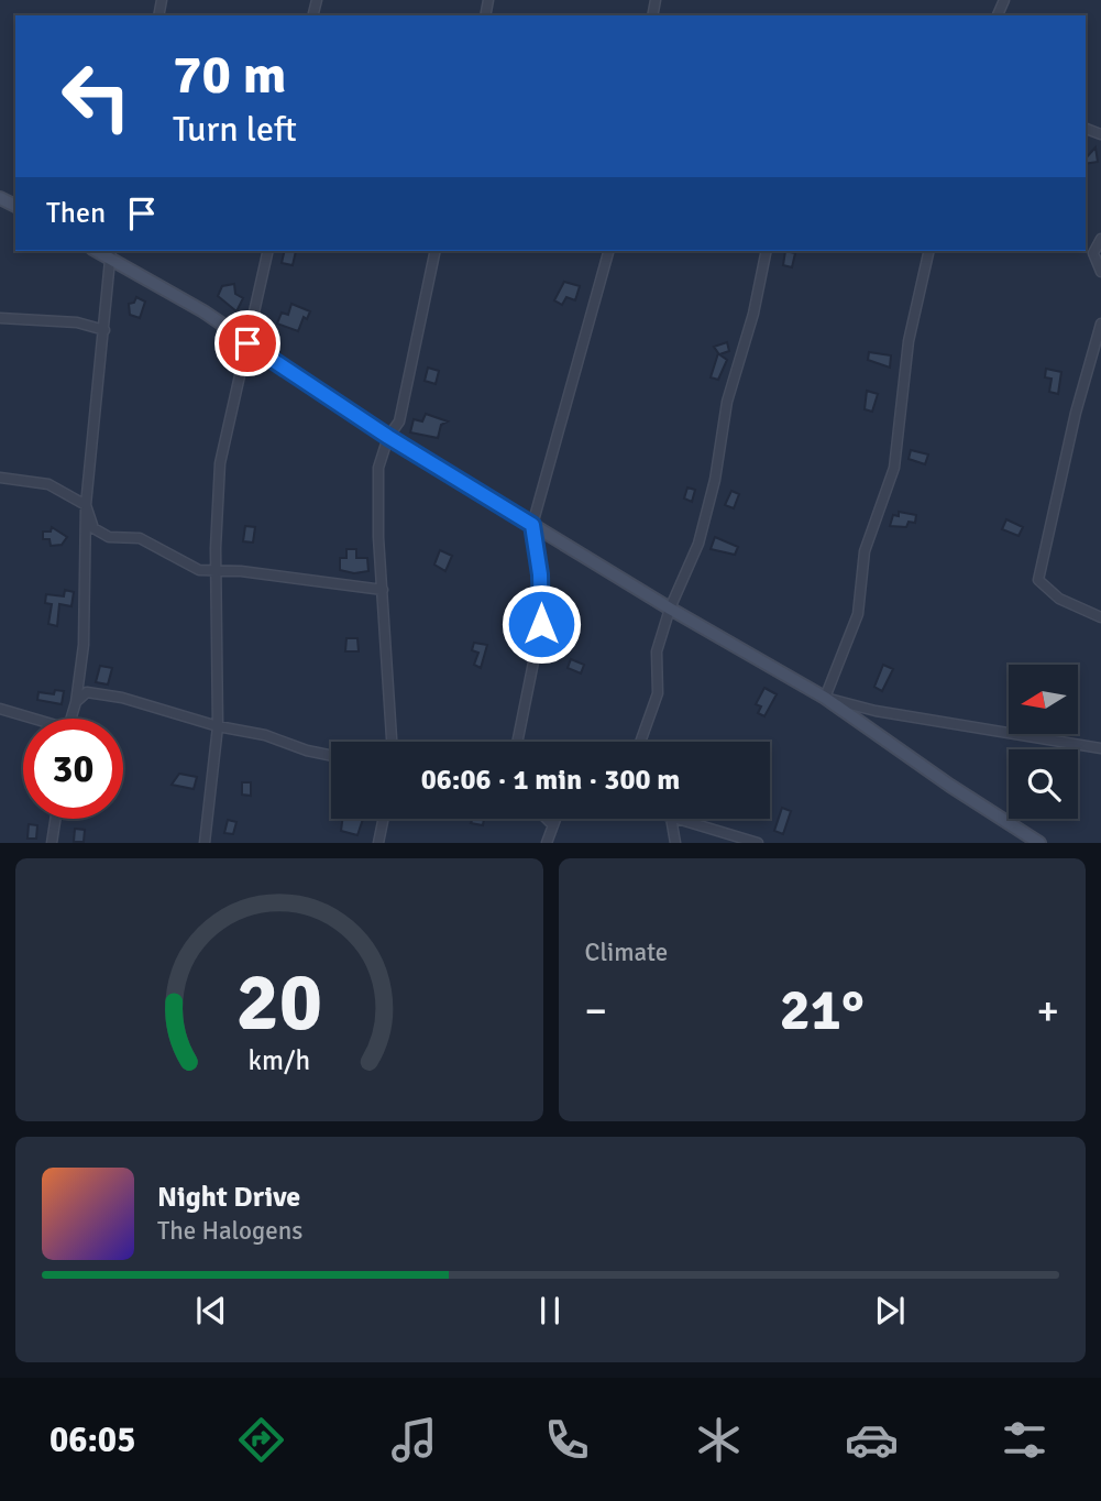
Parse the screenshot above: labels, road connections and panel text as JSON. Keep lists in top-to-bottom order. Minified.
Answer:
{"north":"left","page":{"turn":["70 m","Turn left"],"then":"Then","limit":"30","trip":"06:06 · 1 min · 300 m","tile":"Climate","heat":["−","21°","+"],"song":["Night Drive","The Halogens"],"tabs":"06:05","gauge":["20","km/h"]}}
